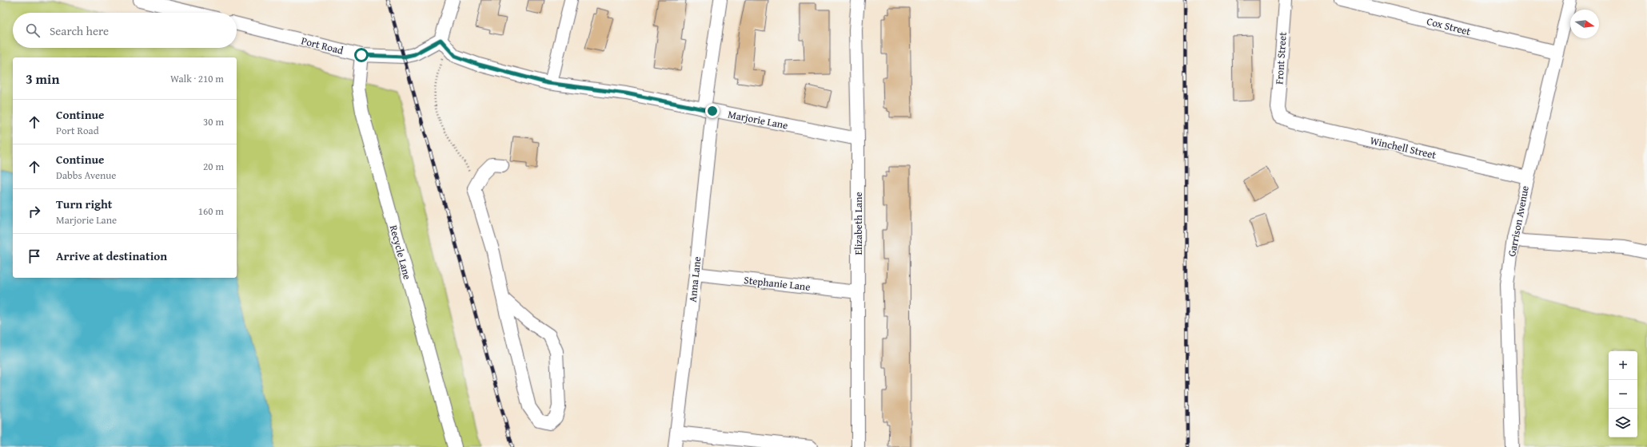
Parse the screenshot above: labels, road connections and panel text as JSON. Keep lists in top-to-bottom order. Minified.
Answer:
{"streets":{"street":["Cox Street","Port Road","Front Street","Marjorie Lane","Winchell Street","Garrison Avenue","Elizabeth Lane","Recycle Lane","Anna Lane","Stephanie Lane"]},"crossings":[["Cox Street","Garrison Avenue"],["Port Road","Marjorie Lane"],["Port Road","Recycle Lane"],["Front Street","Winchell Street"],["Marjorie Lane","Elizabeth Lane"],["Marjorie Lane","Anna Lane"],["Winchell Street","Garrison Avenue"],["Elizabeth Lane","Stephanie Lane"],["Anna Lane","Stephanie Lane"]],"north":"right","page":{"search":"Search here","heading":["3 min","Walk · 210 m"],"list":[["Continue","Port Road","30 m"],["Continue","Dabbs Avenue","20 m"],["Turn right","Marjorie Lane","160 m"],"Arrive at destination"],"map_buttons":["+","−"]}}
